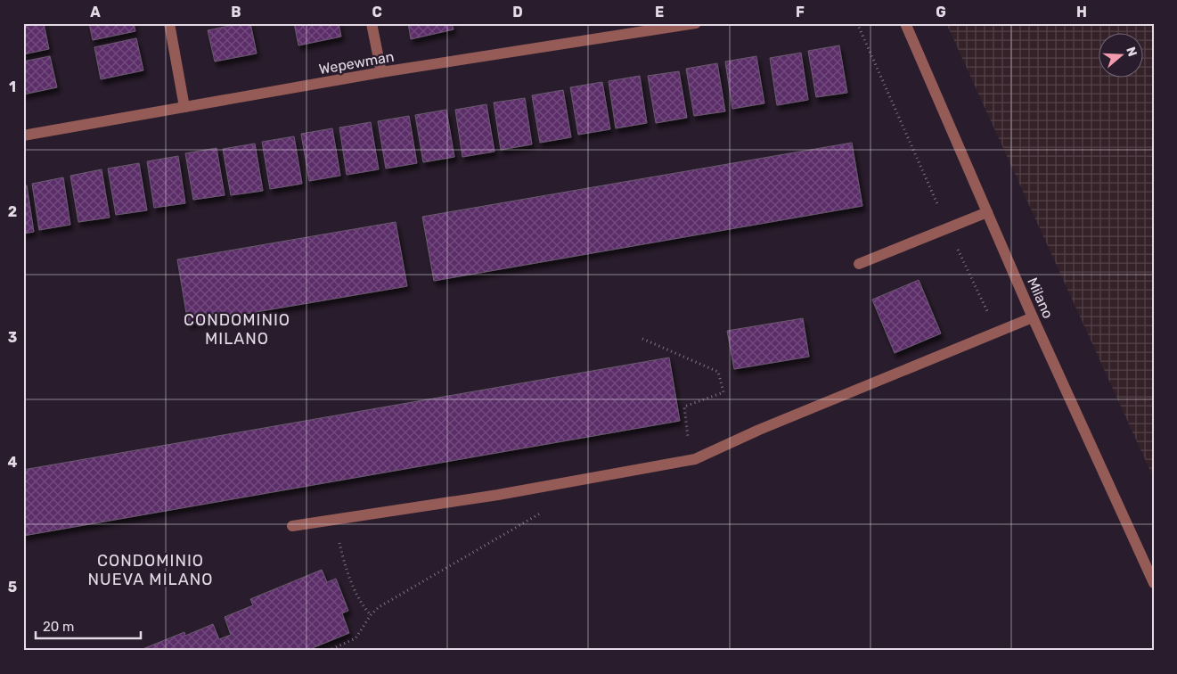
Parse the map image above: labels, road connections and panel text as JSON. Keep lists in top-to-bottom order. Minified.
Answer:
{"streets":{"street":["Wepewman","Milano"]},"districts":["CONDOMINIO MILANO","CONDOMINIO NUEVA MILANO"],"scale_bar":"20 m","north":"right","grid":{"columns":["A","B","C","D","E","F","G","H"],"rows":["1","2","3","4","5"]}}
